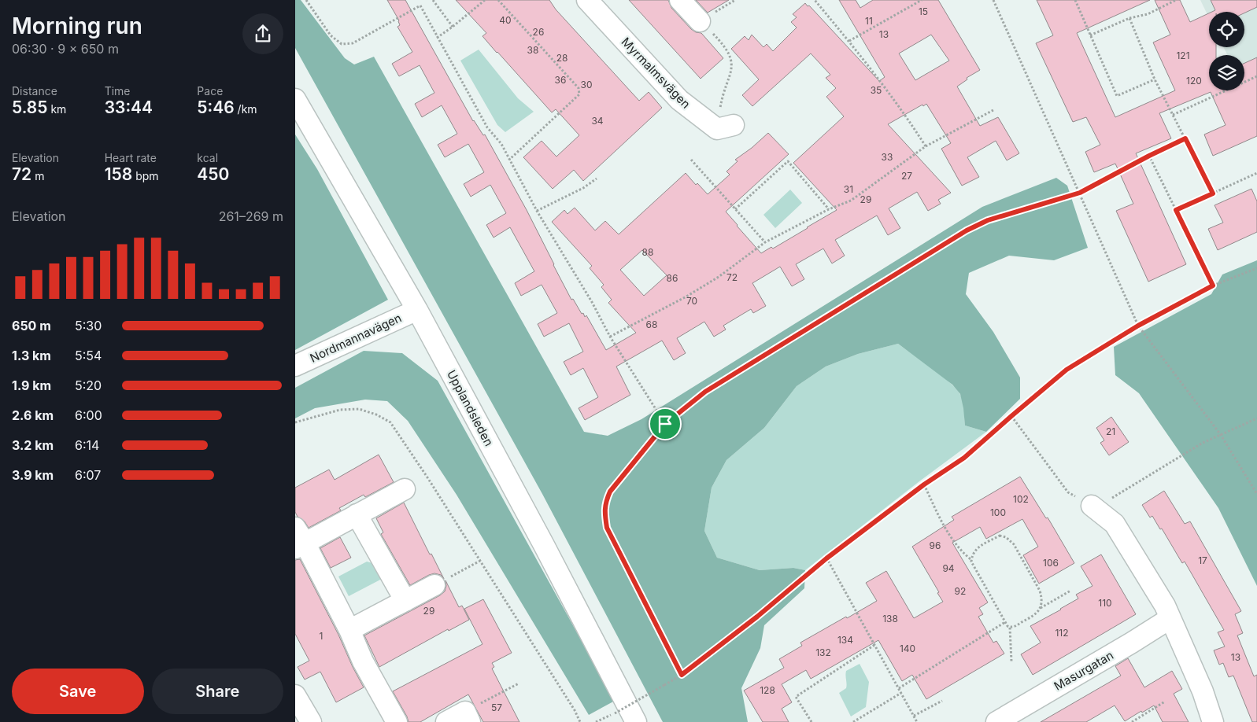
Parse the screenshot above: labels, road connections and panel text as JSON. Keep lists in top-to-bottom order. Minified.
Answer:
{"streets":{"street":["Myrmalmsvägen","Nordmannavägen","Upplandsleden","Masurgatan"]},"crossings":[["Nordmannavägen","Upplandsleden"]],"house_numbers":["15","40","11","26","13","38","121","28","36","120","30","35","34","33","27","31","29","88","72","86","70","68","21","102","100","96","17","106","94","92","110","29","138","112","1","134","140","132","13","128","57"],"page":{"heading":["Morning run","06:30 · 9 × 650 m"],"stats":[["Distance","5.85 km"],["Time","33:44"],["Pace","5:46 /km"],["Elevation","72 m"],["Heart rate","158 bpm"],["kcal","450"]],"chart":["Elevation","261–269 m"],"list":[{"name":"650 m","note":"5:30"},{"name":"1.3 km","note":"5:54"},{"name":"1.9 km","note":"5:20"},{"name":"2.6 km","note":"6:00"},{"name":"3.2 km","note":"6:14"},{"name":"3.9 km","note":"6:07"}],"buttons":["Save","Share"]}}
